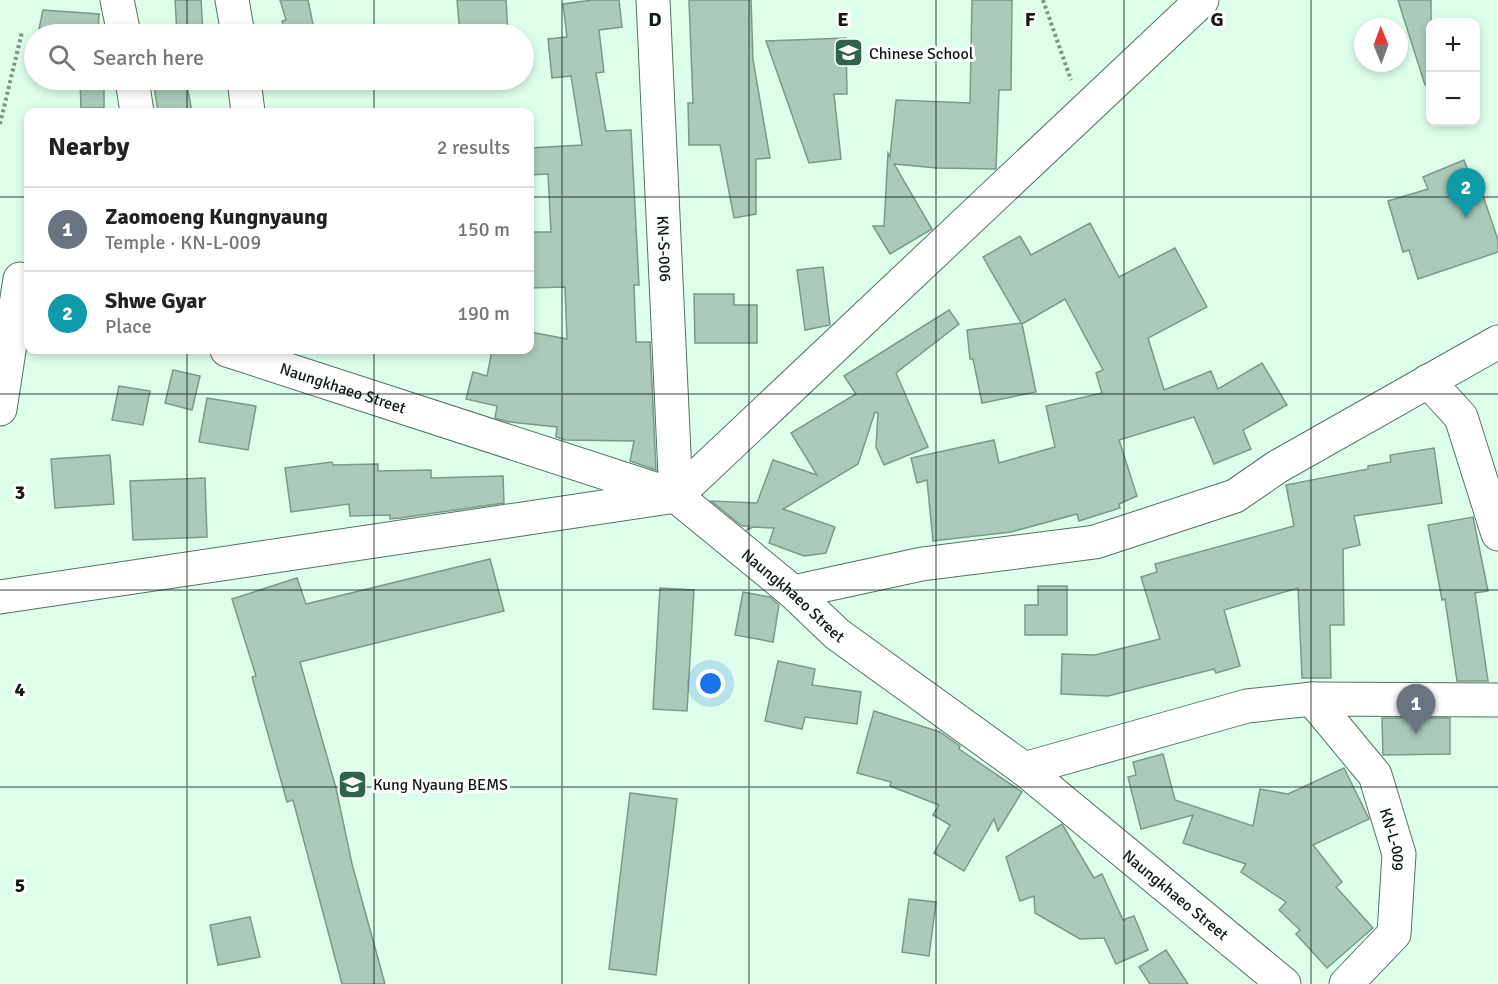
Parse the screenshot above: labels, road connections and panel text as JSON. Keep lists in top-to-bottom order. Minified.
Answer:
{"streets":{"street":["KN-S-006","Naungkhaeo Street","KN-L-009"]},"crossings":[["KN-S-006","Naungkhaeo Street"]],"places":{"school or university":["Chinese School","Kung Nyaung BEMS"]},"north":"top","page":{"map_buttons":["+","−"],"search":"Search here","heading":["Nearby","2 results"],"pins":["2","1"],"list":[{"mark":"1","name":"Zaomoeng Kungnyaung","note":"Temple · KN-L-009","value":"150 m"},{"mark":"2","name":"Shwe Gyar","note":"Place","value":"190 m"}]},"grid":{"columns":["D","E","F","G"],"rows":["3","4","5"]}}
